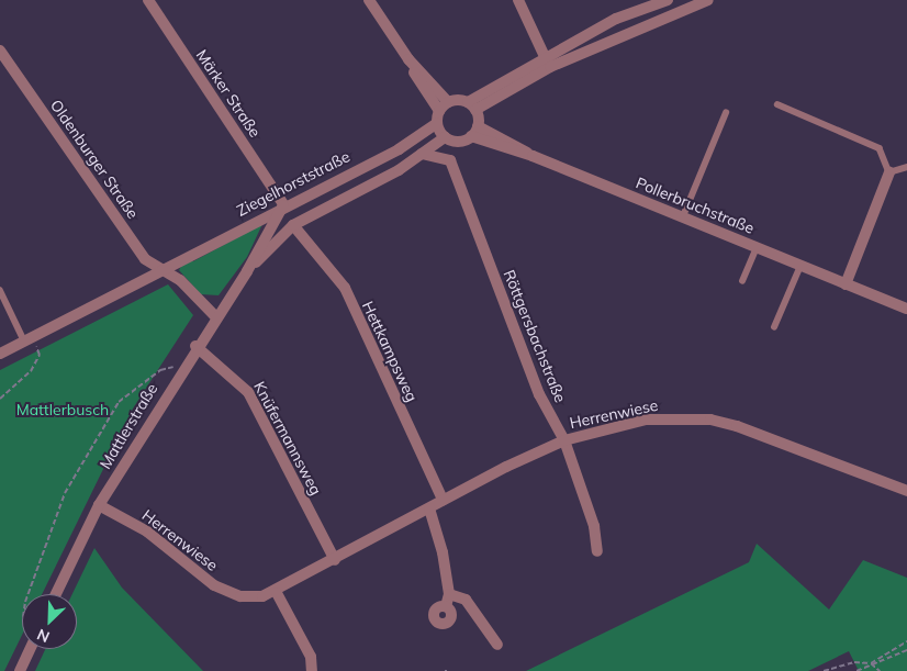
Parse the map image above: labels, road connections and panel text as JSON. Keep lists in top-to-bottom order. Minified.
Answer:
{"streets":{"street":["Märker Straße","Oldenburger Straße","Ziegelhorststraße","Pollerbruchstraße","Röttgersbachstraße","Hettkampsweg","Herrenwiese","Mattlerstraße","Knüfermannsweg"]},"crossings":[["Märker Straße","Ziegelhorststraße"],["Märker Straße","Mattlerstraße"],["Oldenburger Straße","Ziegelhorststraße"],["Ziegelhorststraße","Pollerbruchstraße"],["Ziegelhorststraße","Mattlerstraße"],["Pollerbruchstraße","Mattlerstraße"],["Röttgersbachstraße","Herrenwiese"],["Röttgersbachstraße","Mattlerstraße"],["Hettkampsweg","Herrenwiese"],["Hettkampsweg","Mattlerstraße"],["Herrenwiese","Mattlerstraße"],["Herrenwiese","Knüfermannsweg"],["Mattlerstraße","Knüfermannsweg"]],"parks":["Mattlerbusch"],"north":"bottom left"}
